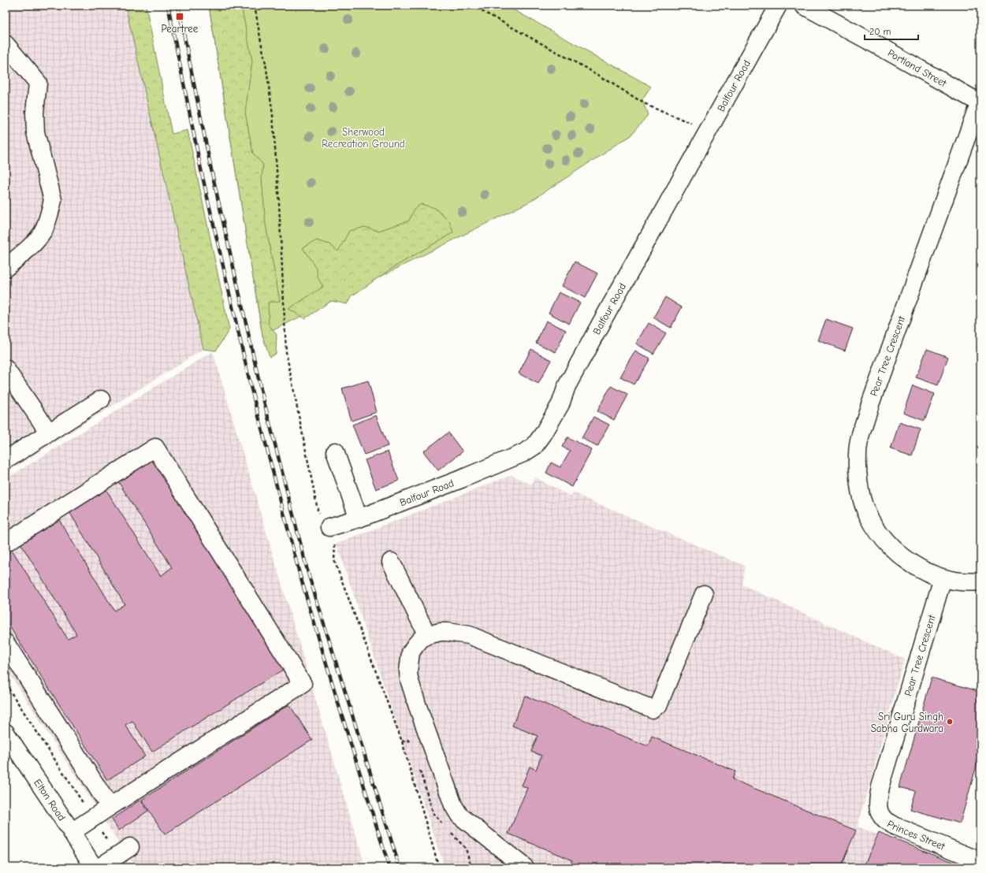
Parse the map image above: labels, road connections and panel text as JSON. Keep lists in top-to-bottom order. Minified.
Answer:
{"streets":{"street":["Portland Street","Balfour Road","Pear Tree Crescent","Elton Road","Princes Street"]},"crossings":[["Pear Tree Crescent","Princes Street"]],"parks":["Sherwood Recreation Ground"],"places":{"transit":["Peartree"],"other":["Sri Guru Singh Sabha Gurdwara"]},"scale_bar":"20 m"}
